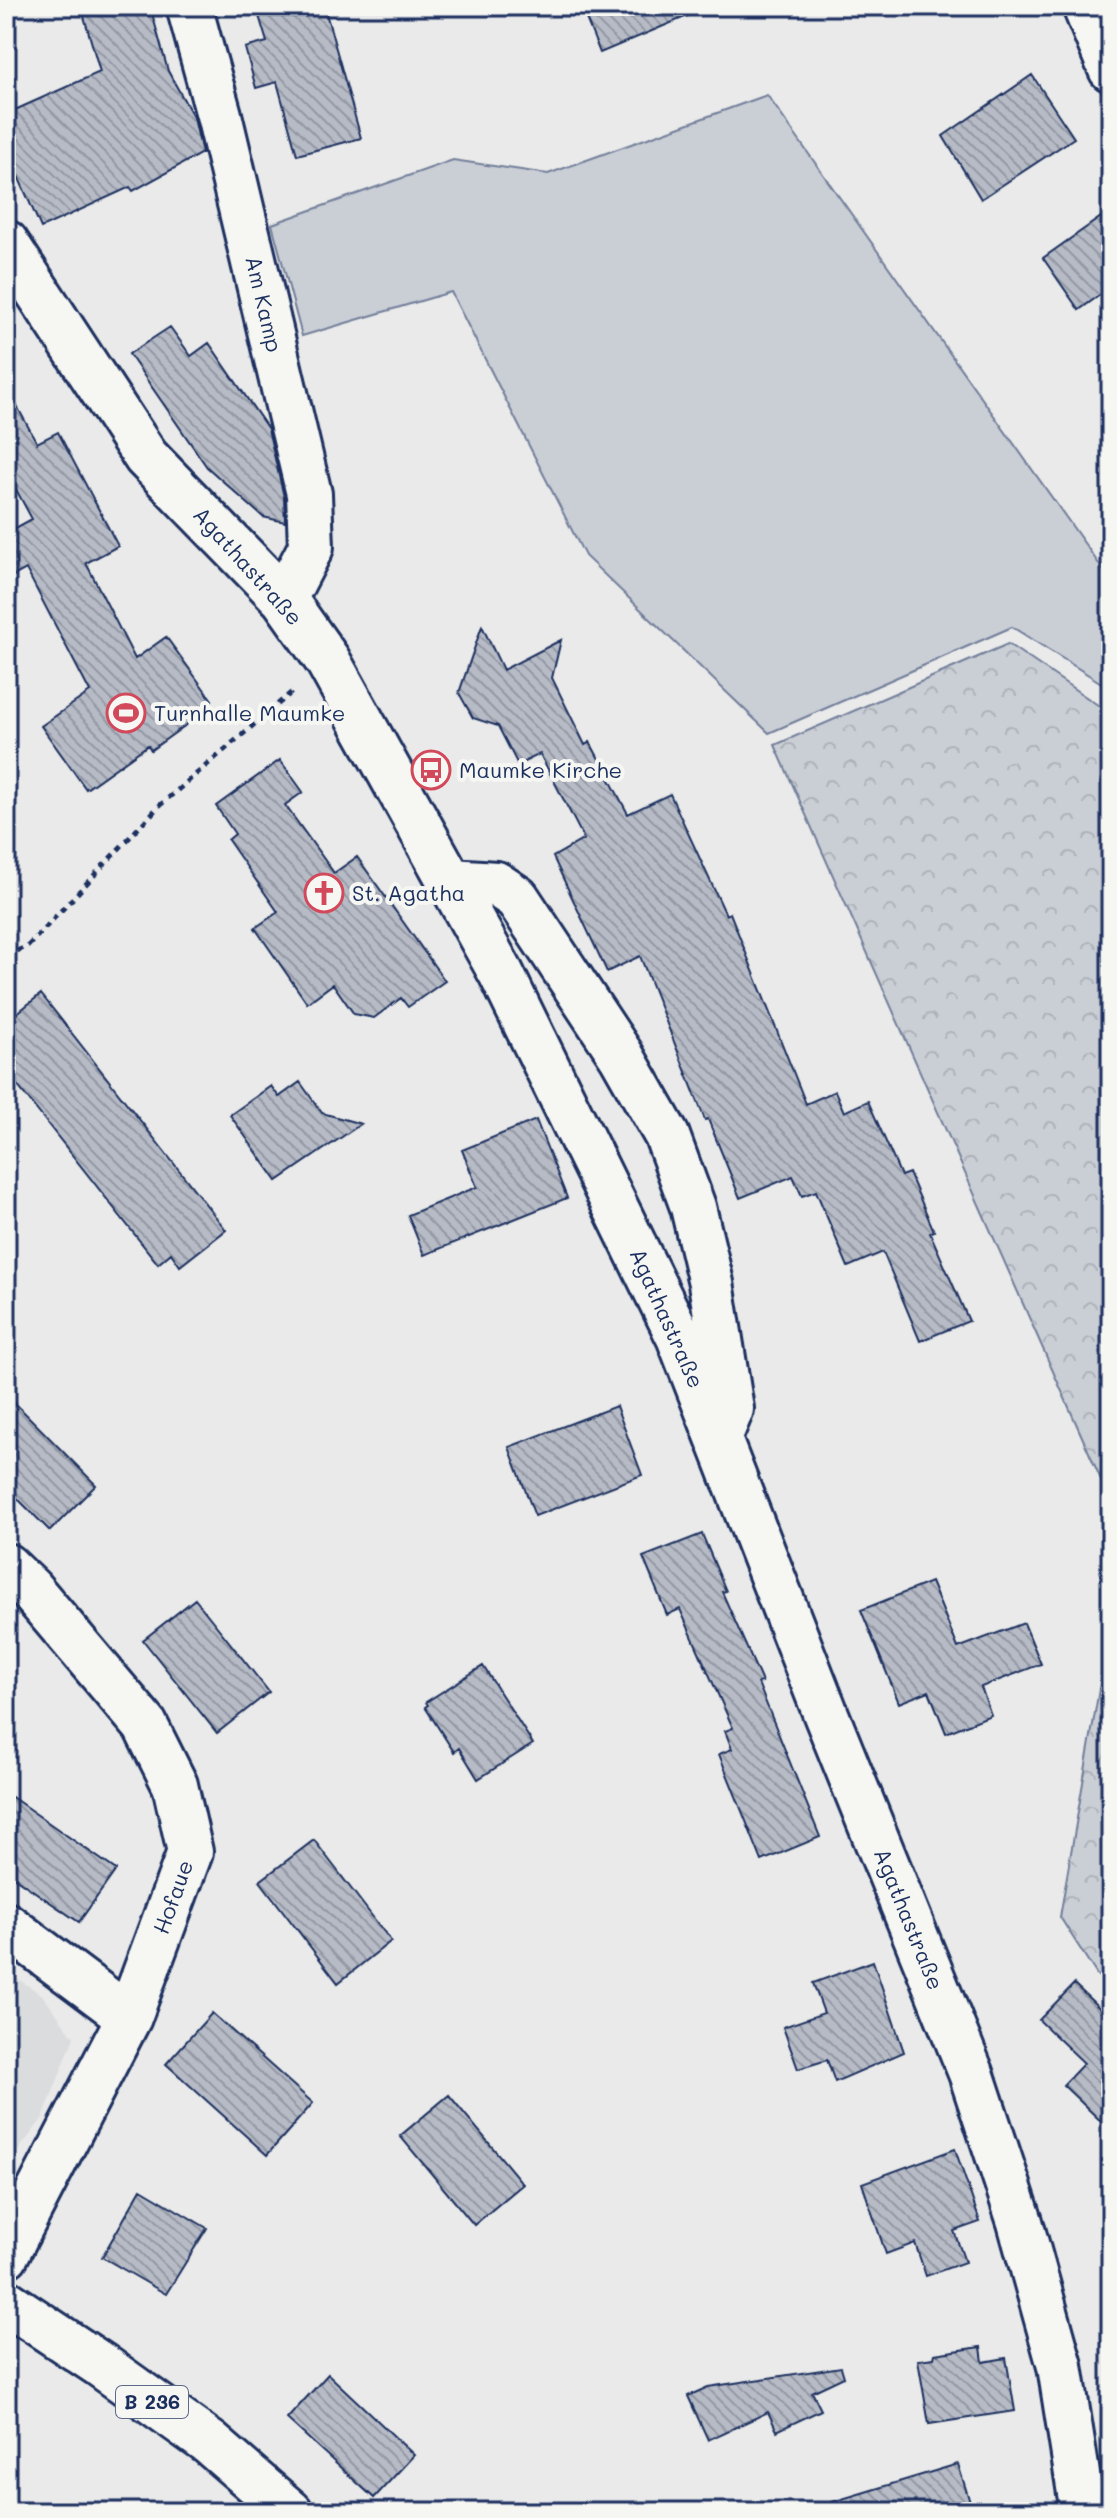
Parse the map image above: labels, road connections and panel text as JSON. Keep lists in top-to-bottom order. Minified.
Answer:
{"streets":{"street":["Am Kamp","Agathastraße","Hofaue","B 236"]},"crossings":[["Am Kamp","Agathastraße"]],"places":{"sports":["Turnhalle Maumke"],"bus stop":["Maumke Kirche"],"church":["St. Agatha"]}}
